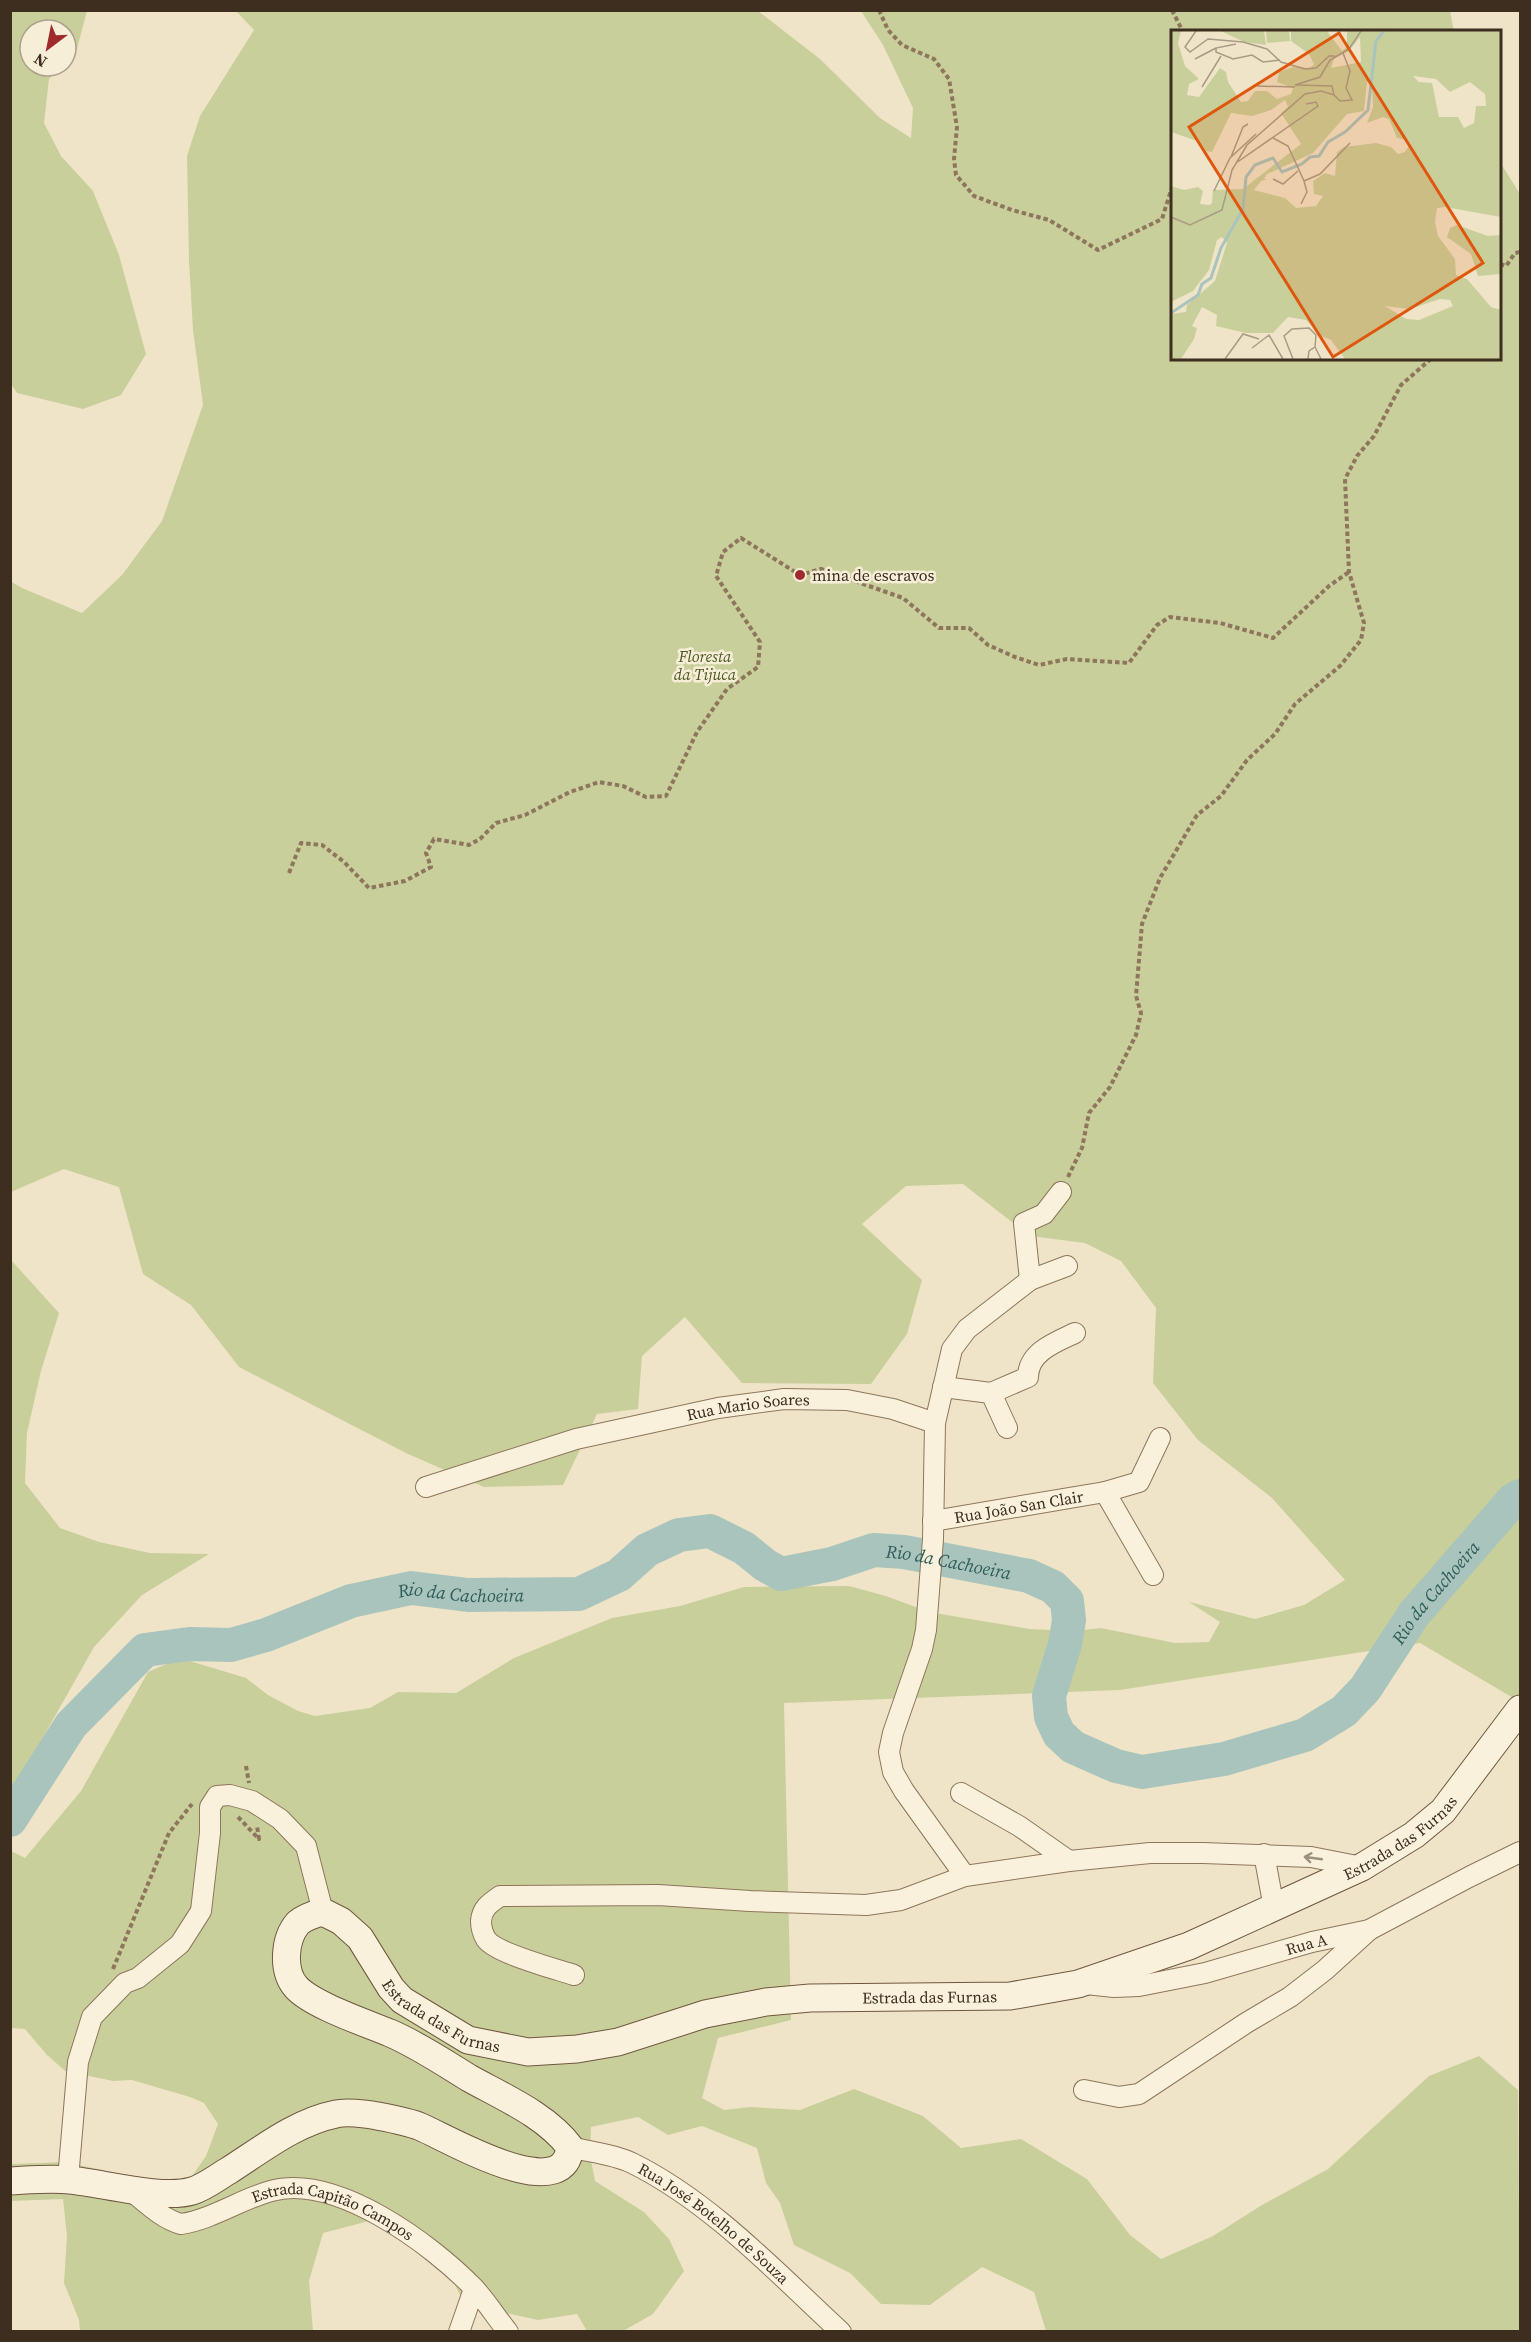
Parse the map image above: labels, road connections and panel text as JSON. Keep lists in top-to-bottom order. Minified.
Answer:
{"streets":{"main road":["Estrada das Furnas"],"street":["Rua Mario Soares","Rua João San Clair","Rua A","Estrada Capitão Campos","Rua José Botelho de Souza"]},"crossings":[["Estrada das Furnas","Rua A"]],"water":["Rio da Cachoeira"],"parks":["Floresta da Tijuca"],"places":["mina de escravos"],"north":"bottom left"}
